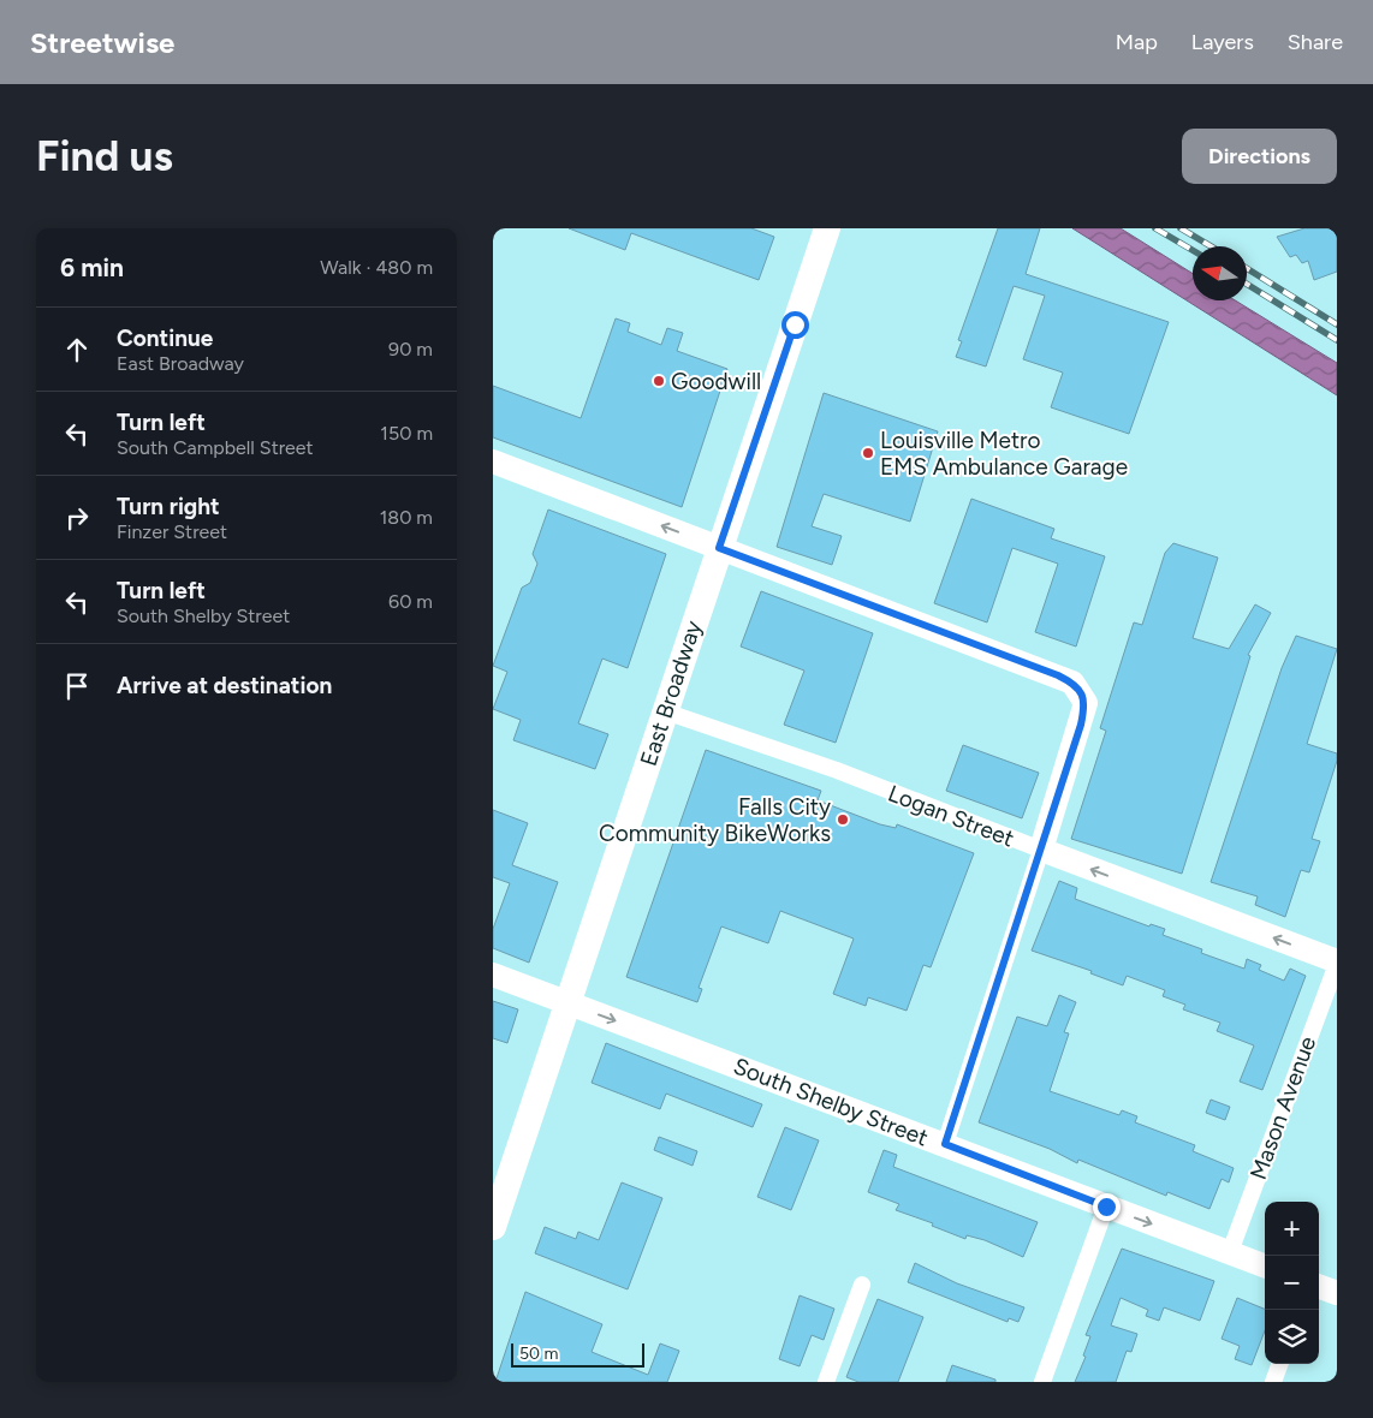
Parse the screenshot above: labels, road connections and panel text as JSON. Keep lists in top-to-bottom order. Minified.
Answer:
{"streets":{"main road":["East Broadway","Logan Street","South Shelby Street"],"street":["Mason Avenue"]},"crossings":[["East Broadway","Logan Street"],["East Broadway","South Shelby Street"],["Logan Street","Mason Avenue"],["South Shelby Street","Mason Avenue"]],"one_way":["Logan Street","South Shelby Street"],"places":["Goodwill","Louisville Metro EMS Ambulance Garage","Falls City Community BikeWorks"],"scale_bar":"50 m","north":"left","page":{"header":"Streetwise","nav":["Map","Layers","Share"],"buttons":"Directions","title":"Find us","heading":["6 min","Walk · 480 m"],"list":[["Continue","East Broadway","90 m"],["Turn left","South Campbell Street","150 m"],["Turn right","Finzer Street","180 m"],["Turn left","South Shelby Street","60 m"],"Arrive at destination"],"map_buttons":["+","−"],"scale":"50 m"}}
